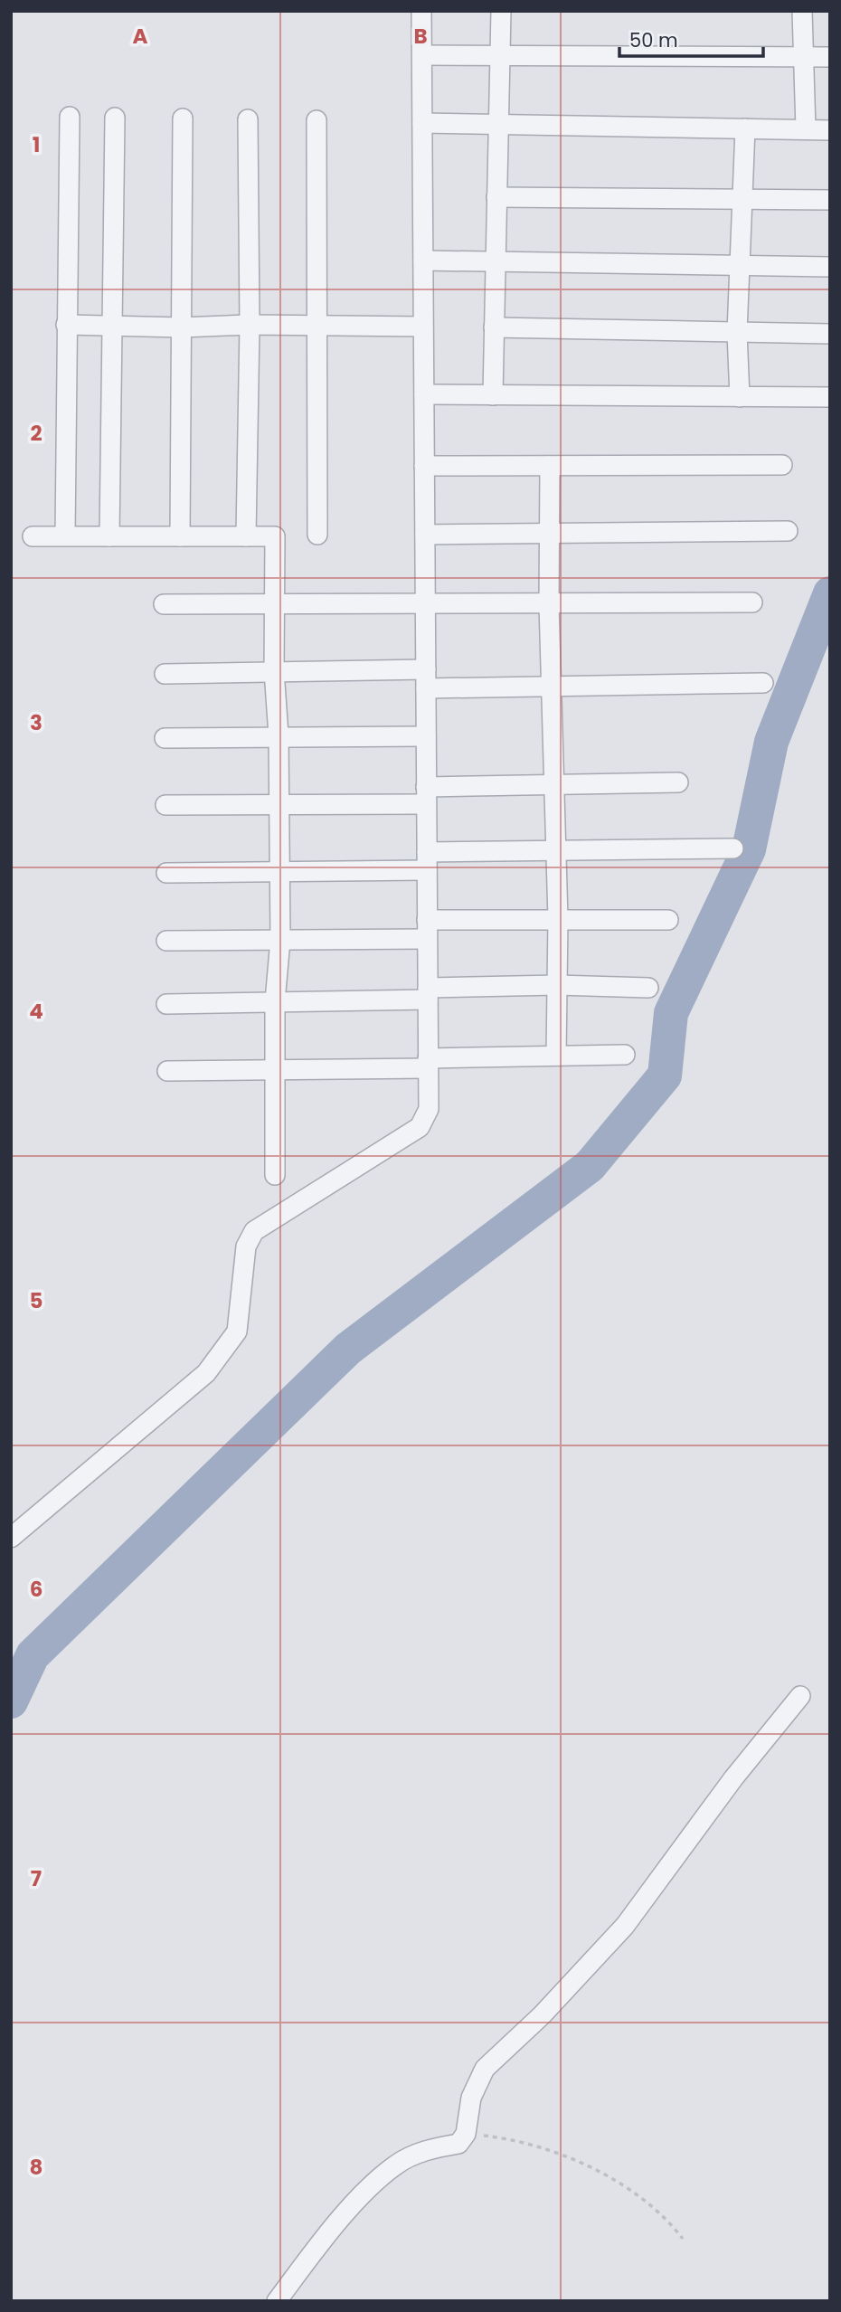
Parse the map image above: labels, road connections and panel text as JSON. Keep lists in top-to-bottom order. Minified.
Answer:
{"scale_bar":"50 m","grid":{"columns":["A","B"],"rows":["1","2","3","4","5","6","7","8"]}}
